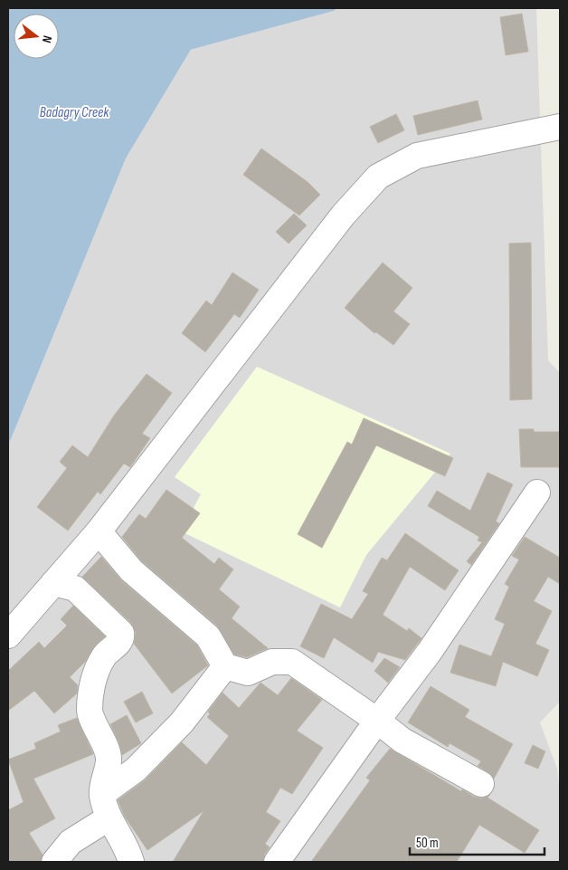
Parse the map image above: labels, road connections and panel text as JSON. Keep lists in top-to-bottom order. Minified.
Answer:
{"water":["Badagry Creek"],"scale_bar":"50 m","north":"right"}
